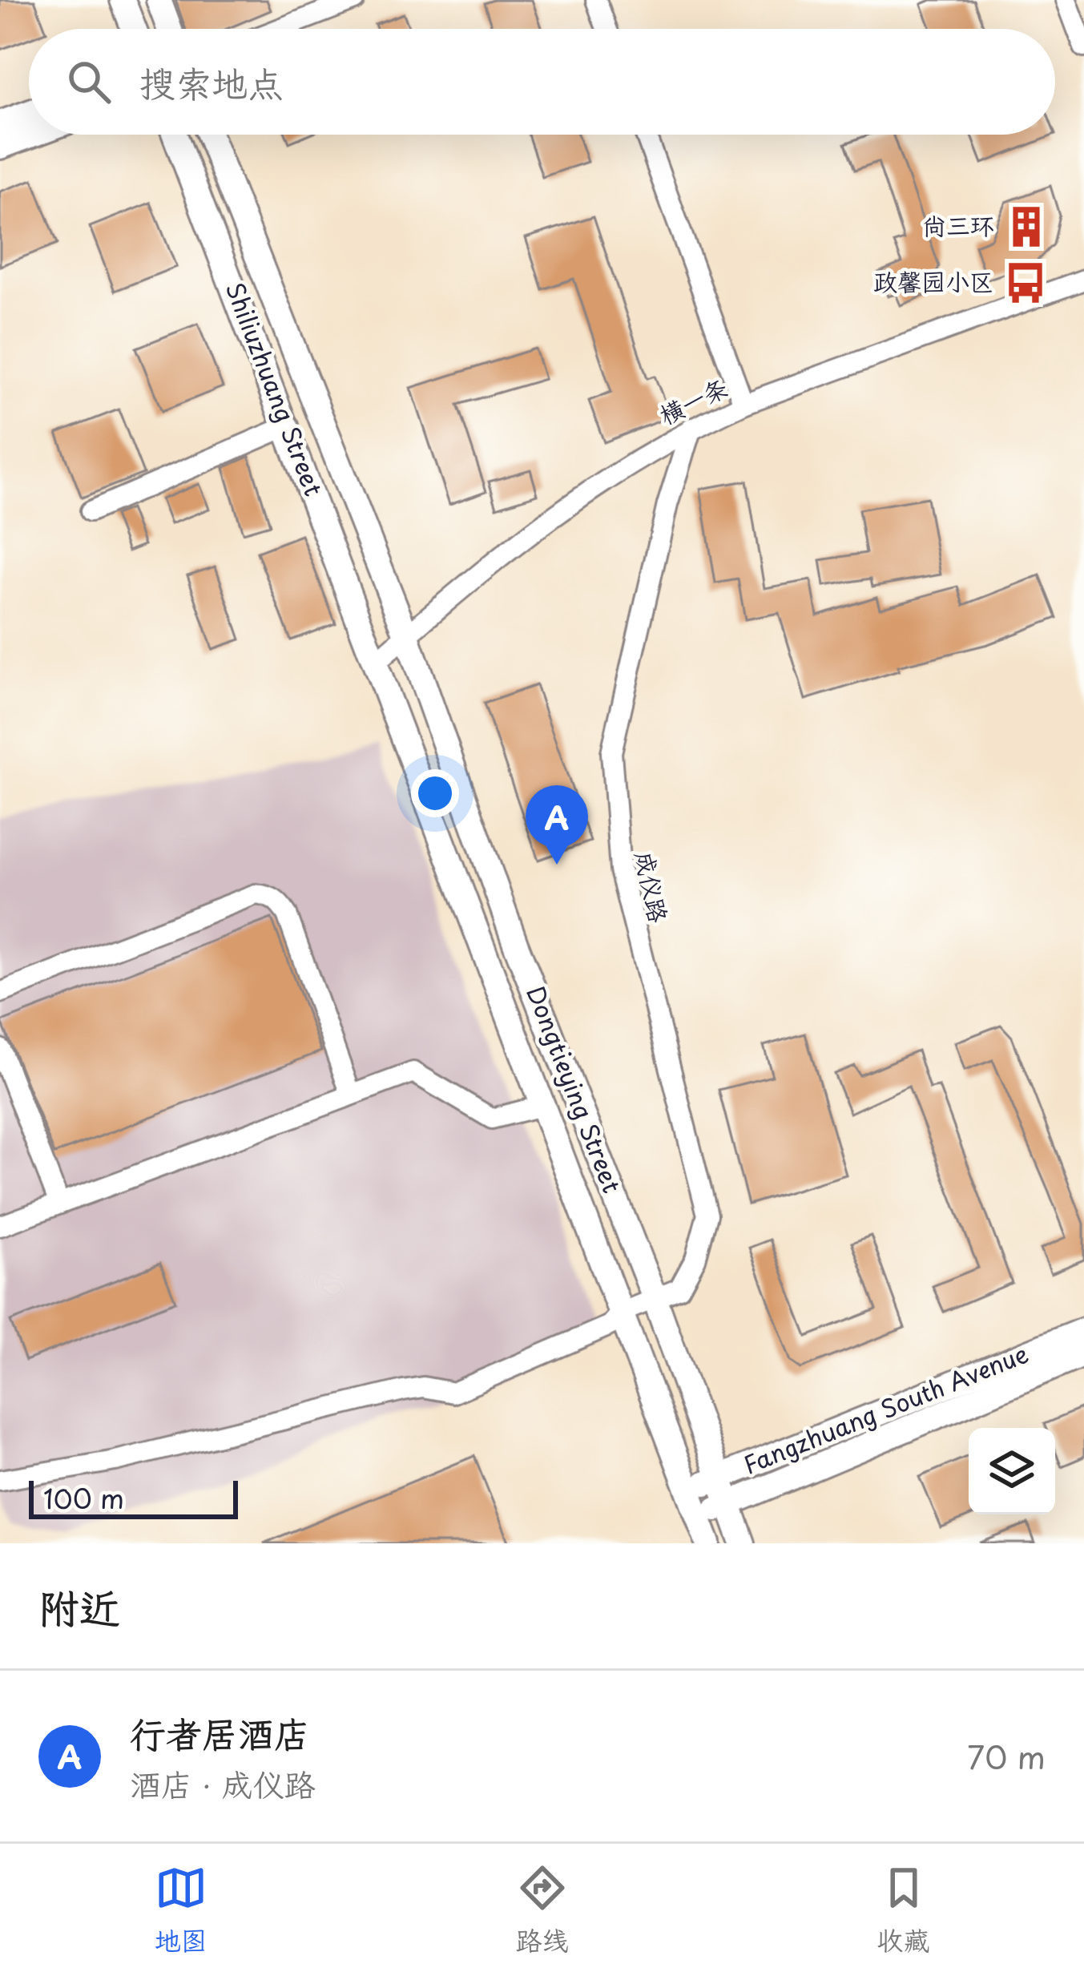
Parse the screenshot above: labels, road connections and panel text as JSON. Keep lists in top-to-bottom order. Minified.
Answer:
{"streets":{"main road":["Shiliuzhuang Street","Dongtieying Street","Fangzhuang South Avenue"],"street":["横一条","成仪路"]},"crossings":[["Shiliuzhuang Street","横一条"],["Shiliuzhuang Street","Dongtieying Street"],["横一条","成仪路"],["横一条","Dongtieying Street"],["成仪路","Dongtieying Street"],["Dongtieying Street","Fangzhuang South Avenue"]],"places":{"building":["尚三环"],"bus stop":["政馨园小区"]},"scale_bar":"100 m","page":{"search":"搜索地点","pins":"A","scale":"100 m","heading":"附近","list":[{"mark":"A","name":"行者居酒店","note":"酒店 · 成仪路","value":"70 m"}],"nav":["地图","路线","收藏"]}}
